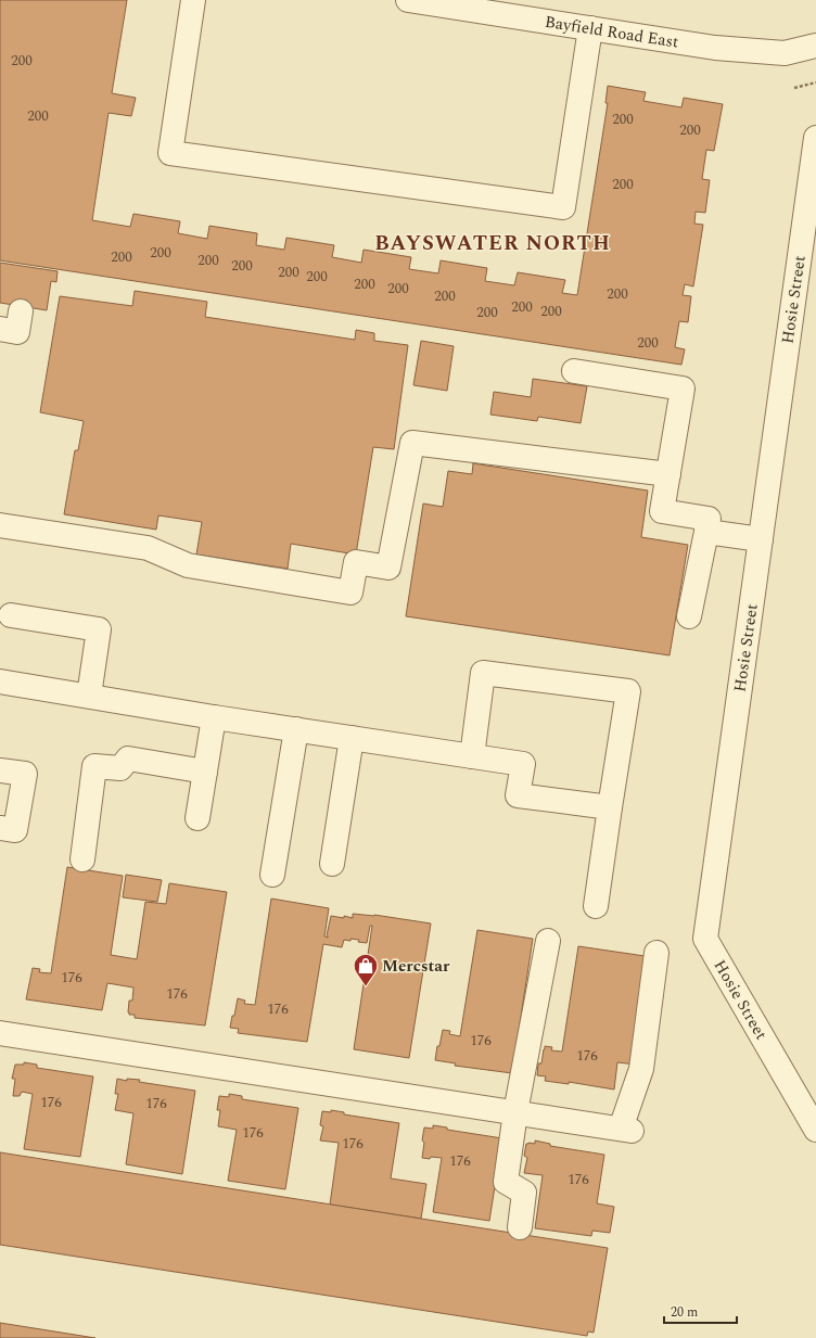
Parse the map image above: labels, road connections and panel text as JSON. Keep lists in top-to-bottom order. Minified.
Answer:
{"streets":{"street":["Bayfield Road East","Hosie Street"]},"districts":["BAYSWATER NORTH"],"places":{"shop":["Mercstar"]},"house_numbers":["200","200","200","200","200","200","200","200","200","200","200","200","200","200","200","200","200","200","200","176","176","176","176","176","176","176","176","176","176","176"],"scale_bar":"20 m"}
